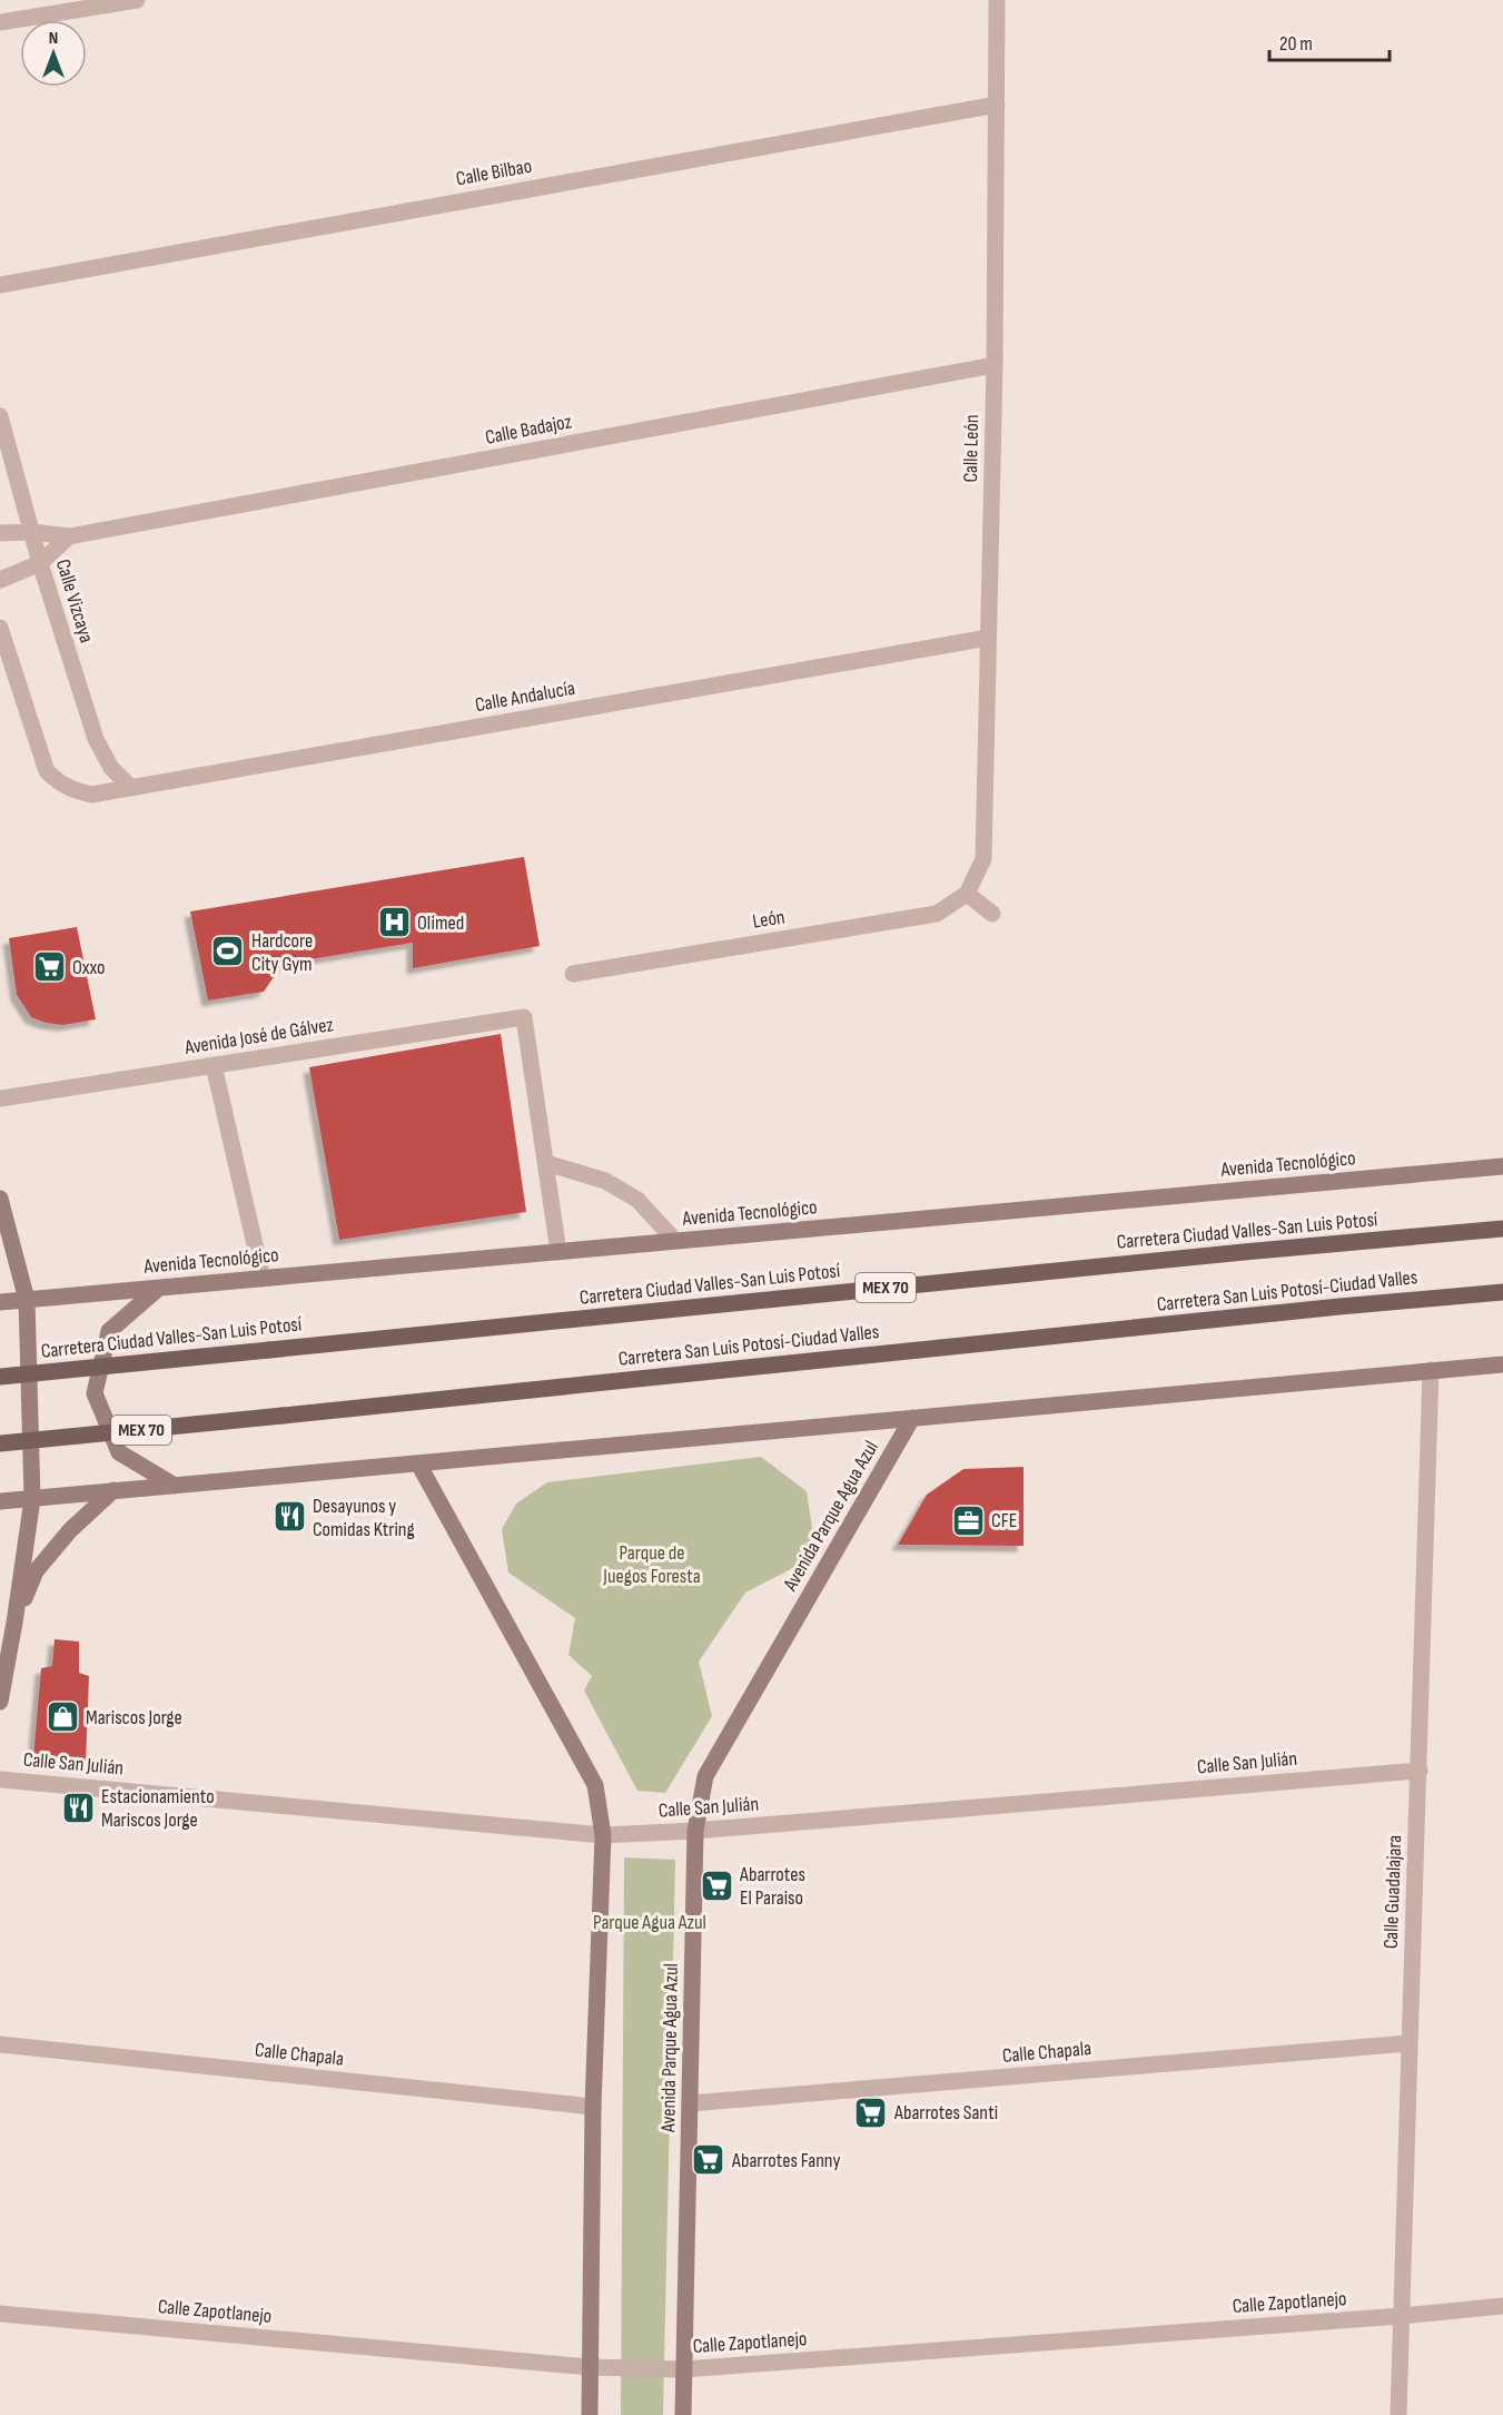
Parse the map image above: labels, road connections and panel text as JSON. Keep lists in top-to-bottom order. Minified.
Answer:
{"streets":{"main road":["Carretera Ciudad Valles-San Luis Potosí","MEX 70","Carretera San Luis Potosí-Ciudad Valles"],"street":["Calle Bilbao","Calle Badajoz","Calle León","Calle Vizcaya","Calle Andalucía","León","Avenida José de Gálvez","Avenida Tecnológico","Avenida Parque Agua Azul","Calle San Julián","Calle Guadalajara","Calle Chapala","Calle Zapotlanejo"]},"crossings":[["Calle Bilbao","Calle León"],["Calle Badajoz","Calle León"],["Calle Badajoz","Calle Vizcaya"],["Calle León","Calle Andalucía"],["Calle León","León"],["Calle Vizcaya","Calle Andalucía"],["Avenida Parque Agua Azul","Calle San Julián"],["Avenida Parque Agua Azul","Calle Chapala"],["Avenida Parque Agua Azul","Calle Zapotlanejo"],["Calle San Julián","Calle Guadalajara"],["Calle Guadalajara","Calle Chapala"],["Calle Guadalajara","Calle Zapotlanejo"]],"parks":["Parque de Juegos Foresta","Parque Agua Azul"],"places":{"hospital":["Olimed"],"sports":["Hardcore City Gym"],"supermarket":["Oxxo","Abarrotes El Paraiso","Abarrotes Santi","Abarrotes Fanny"],"restaurant":["Desayunos y Comidas Ktring","Estacionamiento Mariscos Jorge"],"office":["CFE"],"shop":["Mariscos Jorge"]},"scale_bar":"20 m","north":"top"}
